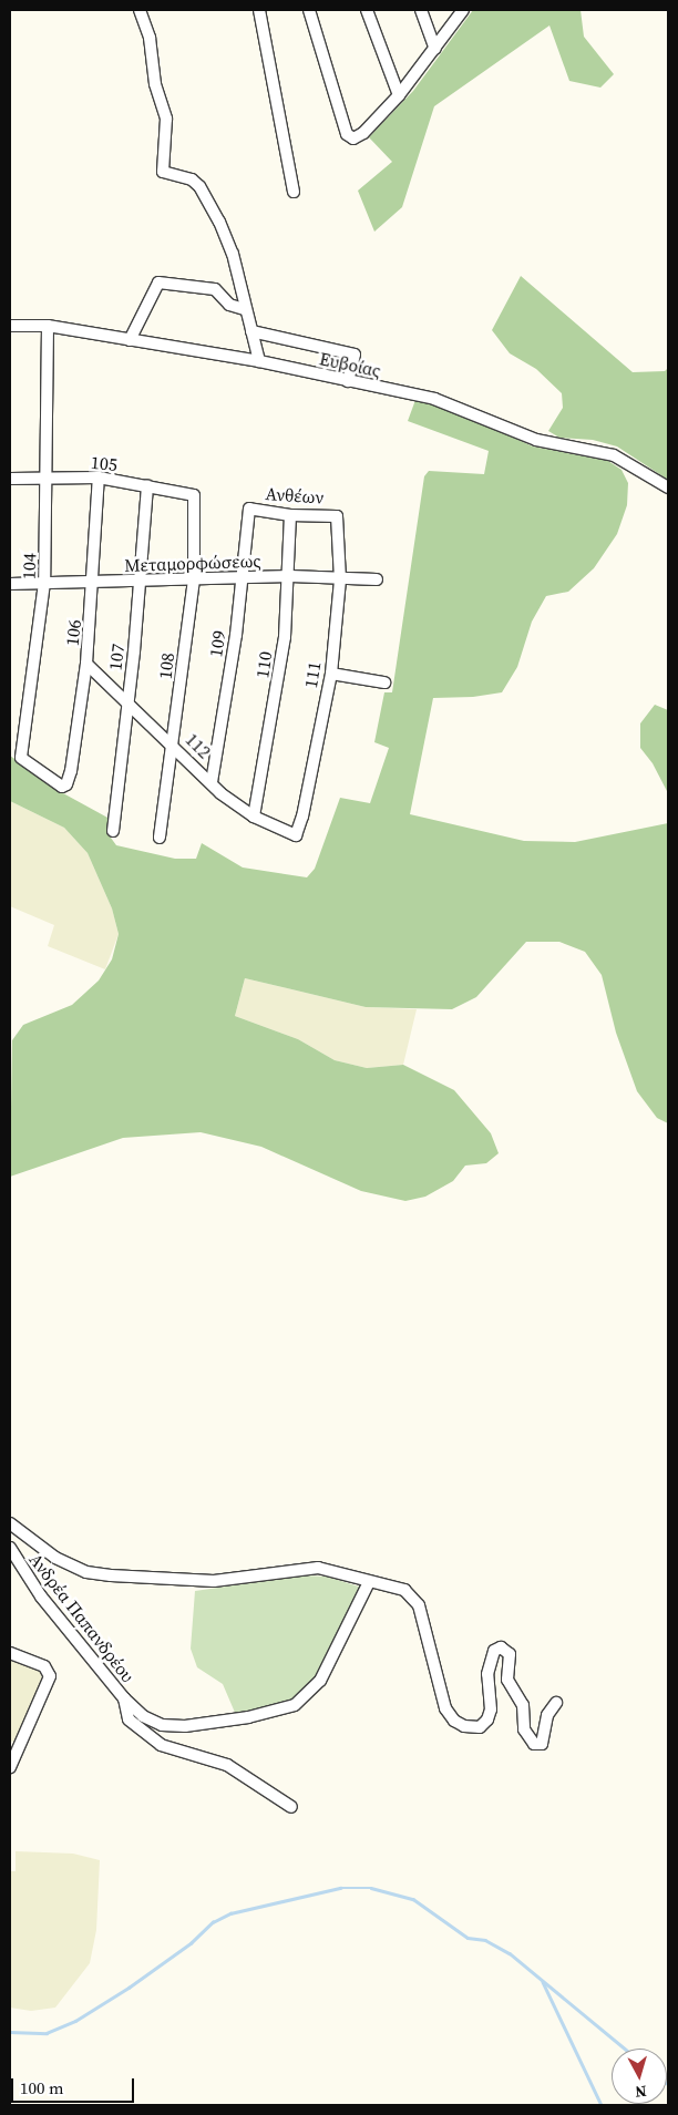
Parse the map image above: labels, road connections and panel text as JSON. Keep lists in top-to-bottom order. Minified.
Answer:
{"streets":{"street":["Ευβοίας","105","Ανθέων","Μεταμορφώσεως","104","106","109","107","110","108","111","112","Ανδρέα Παπανδρέου"]},"crossings":[["Ευβοίας","104"],["105","104"],["105","106"],["105","107"],["105","108"],["Ανθέων","109"],["Ανθέων","110"],["Ανθέων","111"],["Μεταμορφώσεως","104"],["Μεταμορφώσεως","106"],["Μεταμορφώσεως","109"],["Μεταμορφώσεως","107"],["Μεταμορφώσεως","110"],["Μεταμορφώσεως","108"],["Μεταμορφώσεως","111"],["104","106"],["106","112"],["109","112"],["107","112"],["110","112"],["108","112"],["111","112"]],"scale_bar":"100 m","north":"bottom"}
